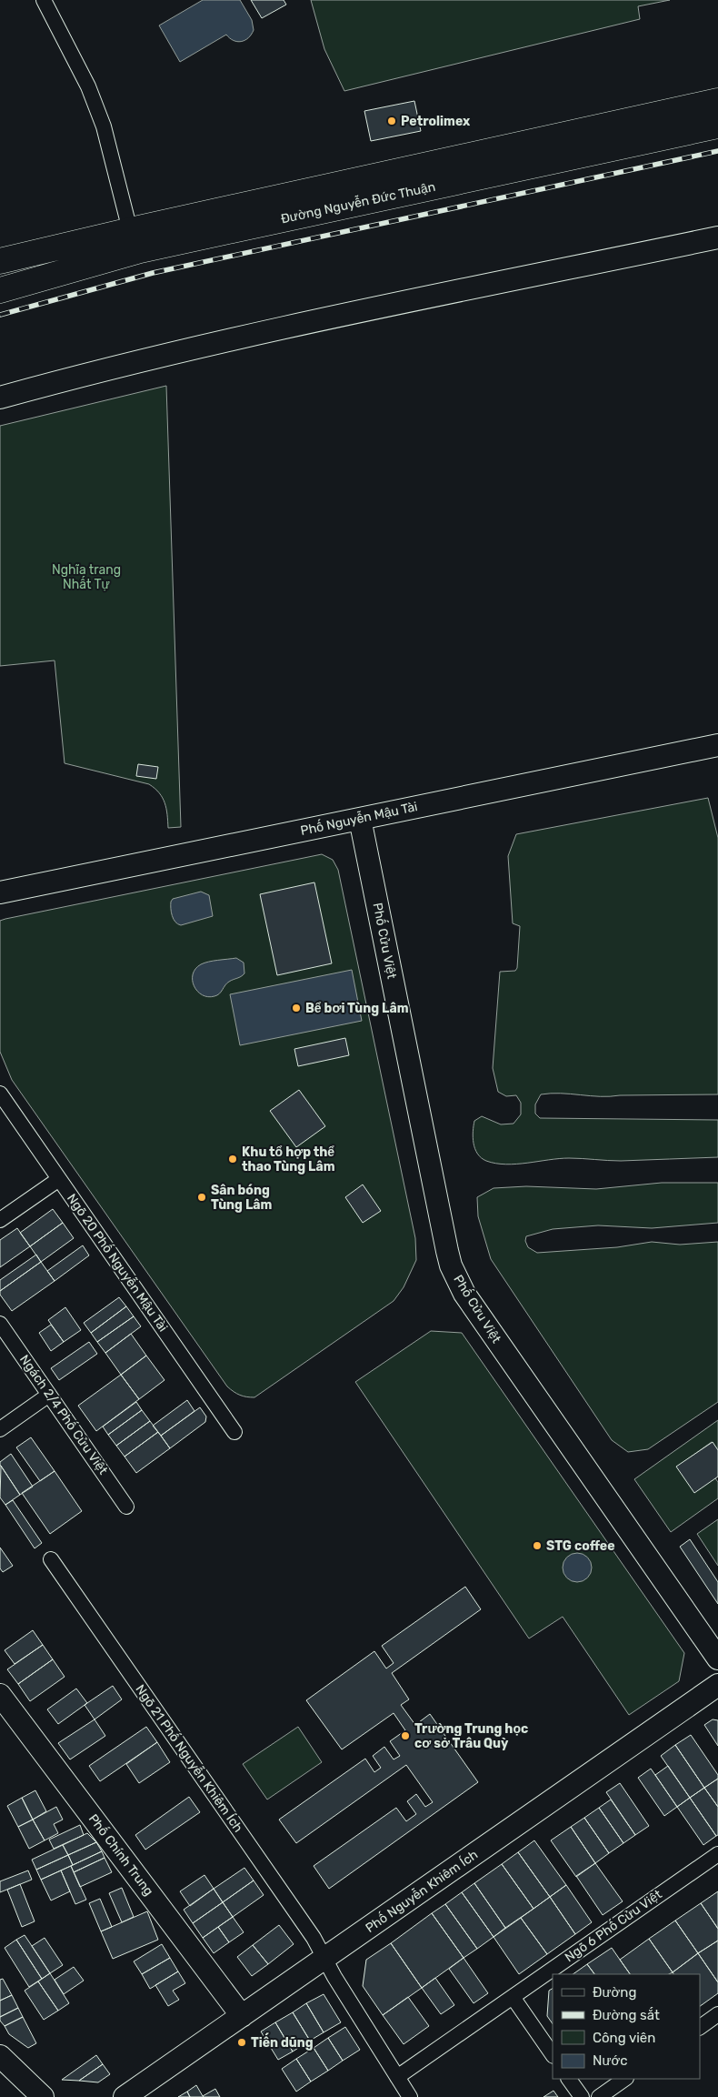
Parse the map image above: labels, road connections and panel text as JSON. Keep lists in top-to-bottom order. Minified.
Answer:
{"streets":{"highway":["Đường Nguyễn Đức Thuận"],"street":["Phố Nguyễn Mậu Tài","Phố Cửu Việt","Ngõ 20 Phố Nguyễn Mậu Tài","Ngách 2/4 Phố Cửu Việt","Ngõ 21 Phố Nguyễn Khiêm Ích","Phố Chính Trung","Phố Nguyễn Khiêm Ích","Ngõ 6 Phố Cửu Việt"]},"crossings":[["Phố Nguyễn Mậu Tài","Phố Cửu Việt"],["Ngõ 21 Phố Nguyễn Khiêm Ích","Phố Nguyễn Khiêm Ích"],["Ngõ 21 Phố Nguyễn Khiêm Ích","Ngõ 6 Phố Cửu Việt"],["Phố Chính Trung","Phố Nguyễn Khiêm Ích"]],"parks":["Nghĩa trang Nhất Tự"],"places":["Petrolimex","Bể bơi Tùng Lâm","Khu tổ hợp thể thao Tùng Lâm","Sân bóng Tùng Lâm","STG coffee","Trường Trung học cơ sở Trâu Quỳ","Tiến dũng"],"legend":["Đường","Đường sắt","Công viên","Nước"]}
